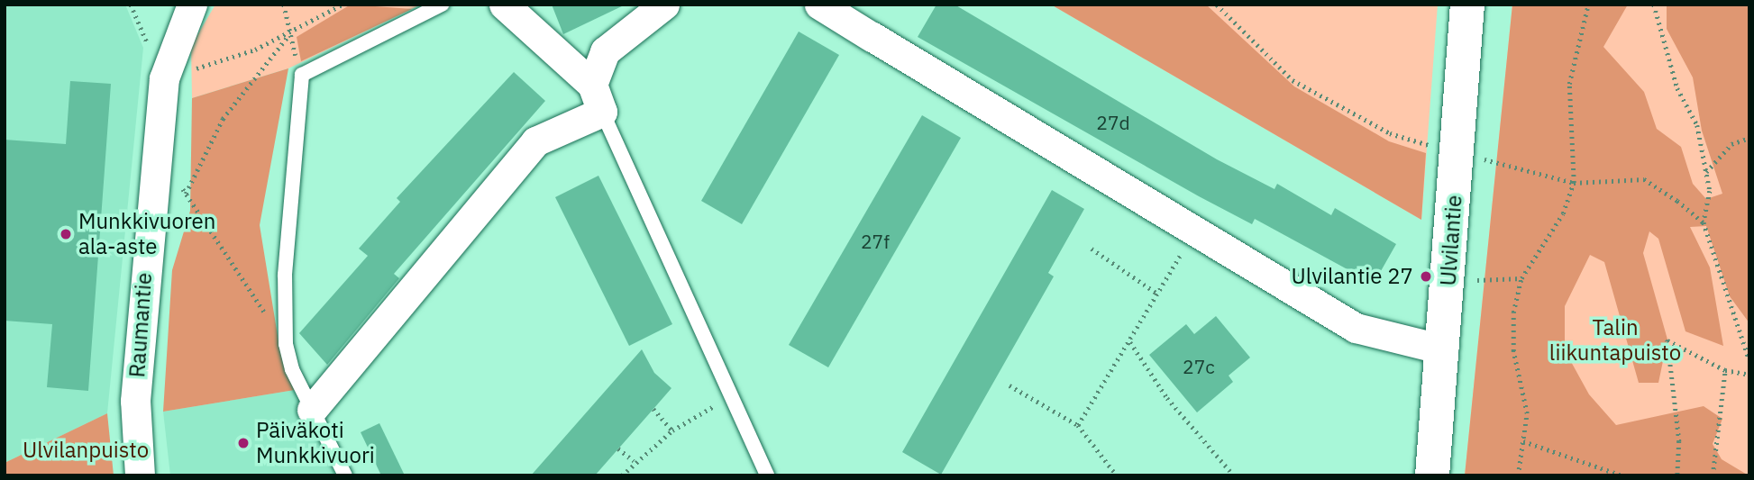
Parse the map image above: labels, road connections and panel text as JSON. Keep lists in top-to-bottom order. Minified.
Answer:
{"streets":{"street":["Ulvilantie","Raumantie"]},"parks":["Talin liikuntapuisto","Ulvilanpuisto"],"places":["Munkkivuoren ala-aste","Ulvilantie 27","Päiväkoti Munkkivuori"],"house_numbers":["27d","27f","27c"]}
